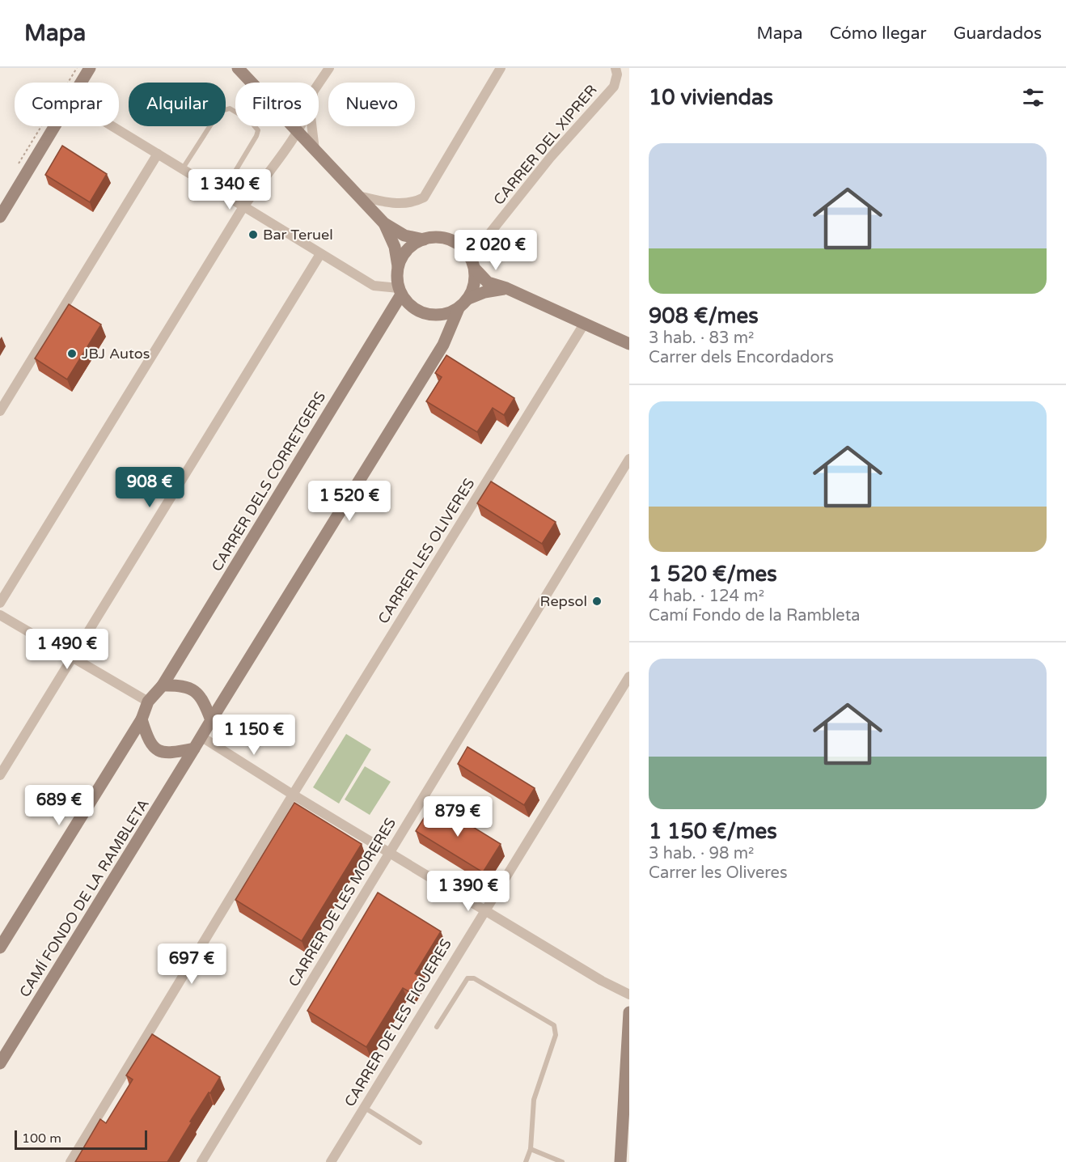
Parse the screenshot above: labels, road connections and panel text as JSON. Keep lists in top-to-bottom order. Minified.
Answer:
{"streets":{"street":["CARRER DEL XIPRER","CARRER DELS CORRETGERS","CARRER LES OLIVERES","CAMÍ FONDO DE LA RAMBLETA","CARRER DE LES MORERES","CARRER DE LES FIGUERES"]},"crossings":[["CARRER DEL XIPRER","CARRER DELS CORRETGERS"],["CARRER DELS CORRETGERS","CAMÍ FONDO DE LA RAMBLETA"]],"places":["Bar Teruel","JBJ Autos","Repsol"],"scale_bar":"100 m","page":{"header":"Mapa","nav":["Mapa","Cómo llegar","Guardados"],"heading":"10 viviendas","chip":["Comprar","Alquilar","Filtros","Nuevo"],"list":[{"name":"908 €/mes","note":"3 hab. · 83 m² · Carrer dels Encordadors"},{"name":"1 520 €/mes","note":"4 hab. · 124 m² · Camí Fondo de la Rambleta"},{"name":"1 150 €/mes","note":"3 hab. · 98 m² · Carrer les Oliveres"}],"price":["1 340 €","2 020 €","908 €","1 520 €","1 490 €","1 150 €","689 €","879 €","1 390 €","697 €"],"scale":"100 m"}}
